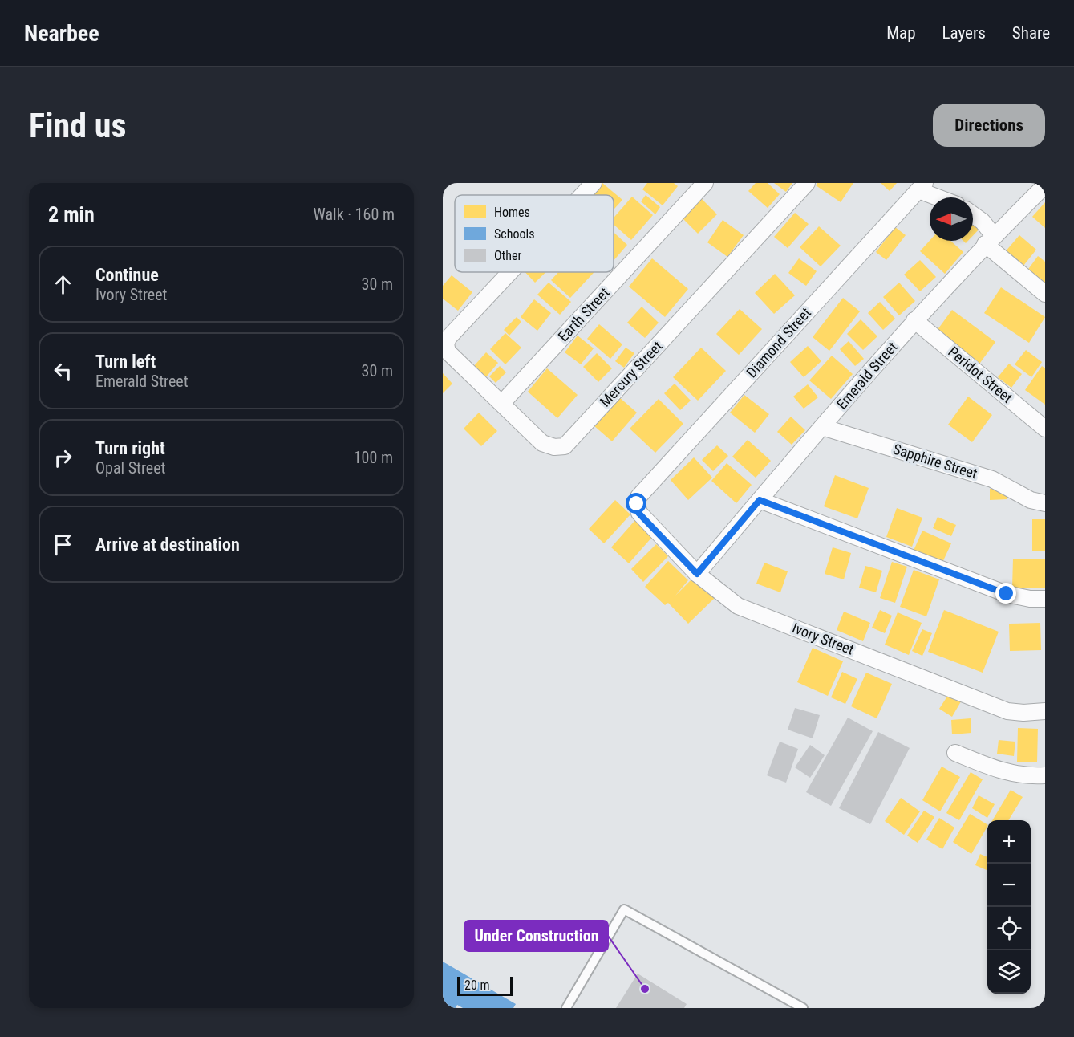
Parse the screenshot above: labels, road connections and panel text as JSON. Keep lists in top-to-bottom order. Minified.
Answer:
{"streets":{"street":["Earth Street","Diamond Street","Mercury Street","Peridot Street","Emerald Street","Sapphire Street","Ivory Street"]},"crossings":[["Earth Street","Mercury Street"],["Diamond Street","Ivory Street"],["Peridot Street","Emerald Street"],["Emerald Street","Sapphire Street"],["Emerald Street","Ivory Street"]],"places":["Under Construction"],"legend":["Homes","Schools","Other"],"scale_bar":"20 m","north":"left","page":{"header":"Nearbee","nav":["Map","Layers","Share"],"buttons":"Directions","title":"Find us","heading":["2 min","Walk · 160 m"],"list":[["Continue","Ivory Street","30 m"],["Turn left","Emerald Street","30 m"],["Turn right","Opal Street","100 m"],"Arrive at destination"],"map_buttons":["+","−"],"scale":"20 m"}}
